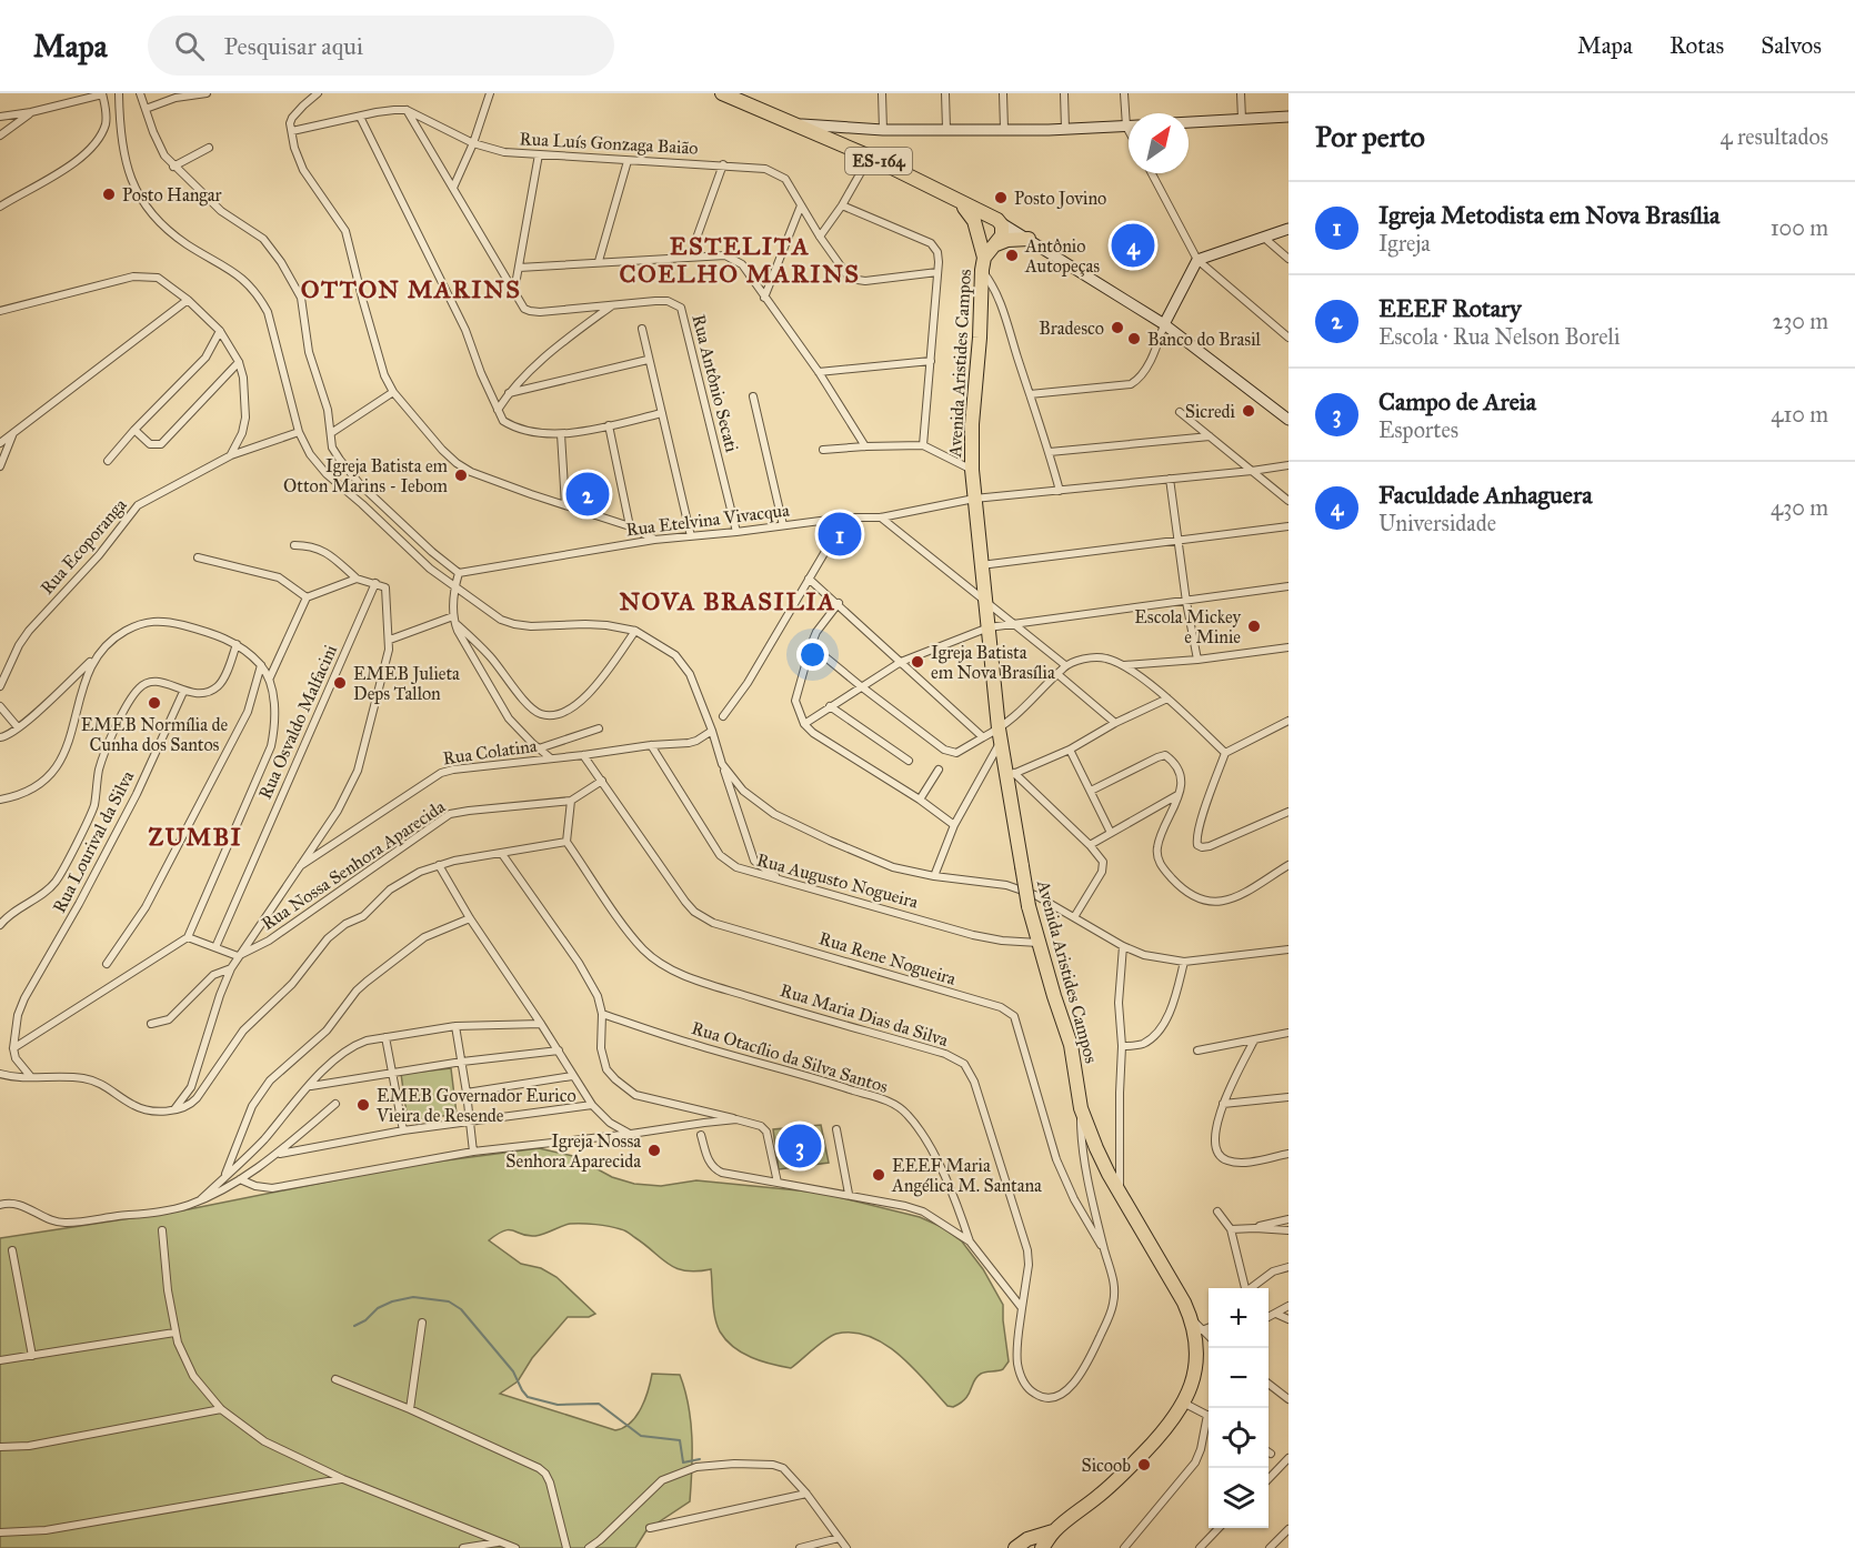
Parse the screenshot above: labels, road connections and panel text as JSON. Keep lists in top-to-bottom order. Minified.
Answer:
{"streets":{"highway":["ES-164","Avenida Aristides Campos"],"street":["Rua Luís Gonzaga Baião","Rua Antônio Secati","Rua Etelvina Vivacqua","Rua Ecoporanga","Rua Osvaldo Malfacini","Rua Colatina","Rua Lourival da Silva","Rua Nossa Senhora Aparecida","Rua Augusto Nogueira","Rua Rene Nogueira","Rua Maria Dias da Silva","Rua Otacílio da Silva Santos"]},"crossings":[["ES-164","Avenida Aristides Campos"],["Avenida Aristides Campos","Rua Etelvina Vivacqua"],["Avenida Aristides Campos","Rua Augusto Nogueira"],["Rua Antônio Secati","Rua Etelvina Vivacqua"],["Rua Colatina","Rua Augusto Nogueira"],["Rua Colatina","Rua Rene Nogueira"],["Rua Nossa Senhora Aparecida","Rua Rene Nogueira"]],"districts":["ESTELITA COELHO MARINS","OTTON MARINS","NOVA BRASILIA","ZUMBI"],"places":["Posto Hangar","Posto Jovino","Antônio Autopeças","Bradesco","Banco do Brasil","Sicredi","Igreja Batista em Otton Marins - Iebom","Escola Mickey e Minie","Igreja Batista em Nova Brasília","EMEB Julieta Deps Tallon","EMEB Normília de Cunha dos Santos","EMEB Governador Eurico Vieira de Resende","Igreja Nossa Senhora Aparecida","EEEF Maria Angélica M. Santana","Sicoob"],"north":"top right","page":{"header":"Mapa","search":"Pesquisar aqui","nav":["Mapa","Rotas","Salvos"],"heading":["Por perto","4 resultados"],"list":[{"mark":"1","name":"Igreja Metodista em Nova Brasília","note":"Igreja","value":"100 m"},{"mark":"2","name":"EEEF Rotary","note":"Escola · Rua Nelson Boreli","value":"230 m"},{"mark":"3","name":"Campo de Areia","note":"Esportes","value":"410 m"},{"mark":"4","name":"Faculdade Anhaguera","note":"Universidade","value":"430 m"}],"pins":["4","2","1","3"],"map_buttons":["+","−"]}}
